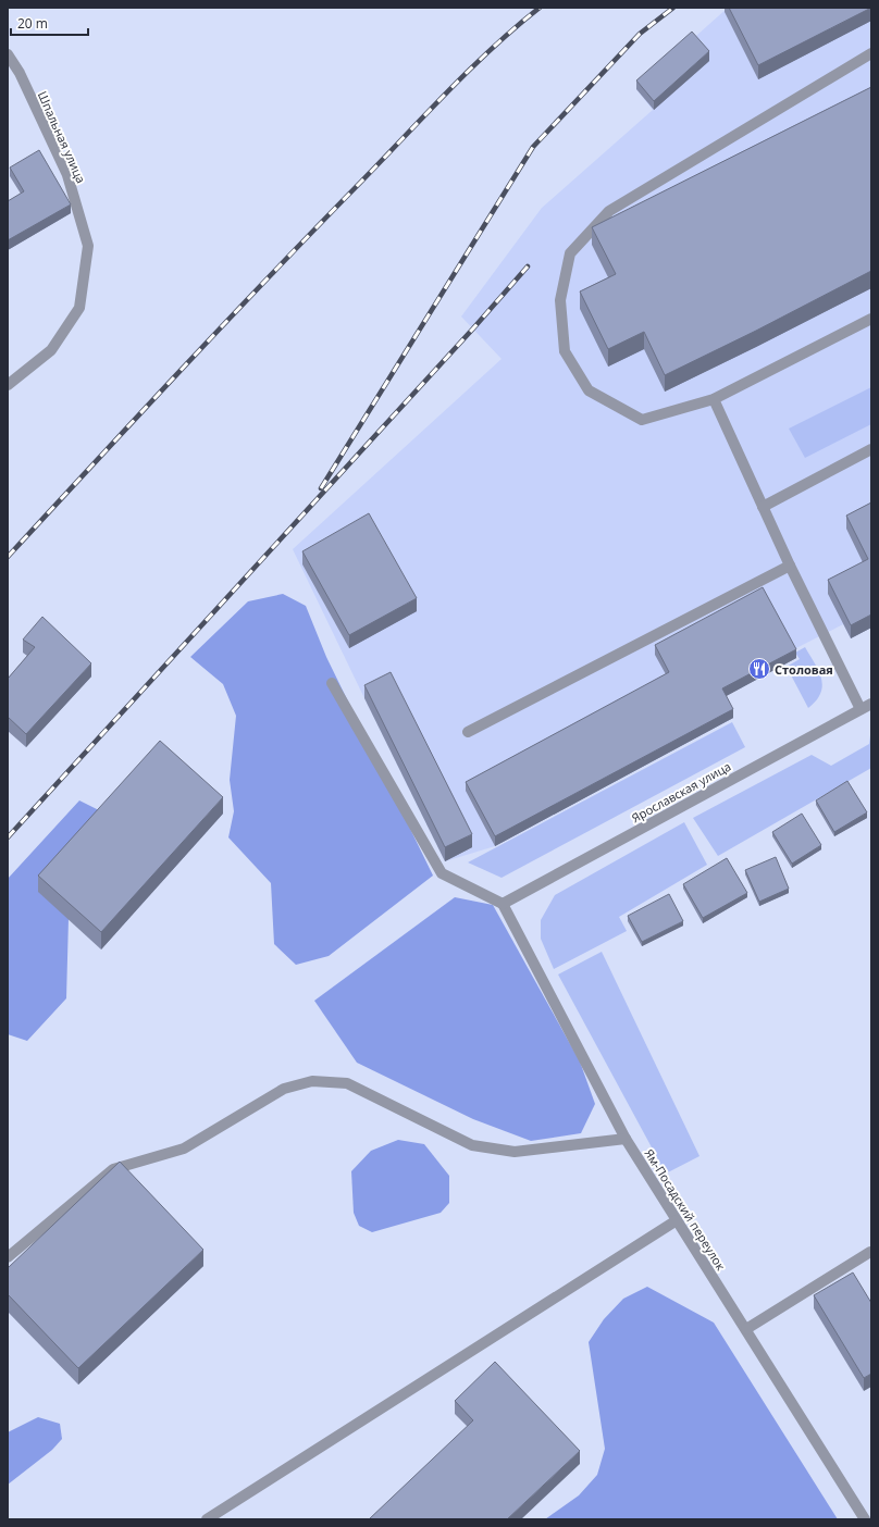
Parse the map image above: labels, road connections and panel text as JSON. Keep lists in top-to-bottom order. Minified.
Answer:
{"streets":{"street":["Шпальная улица","Ярославская улица","Ям-Посадский переулок"]},"crossings":[["Ярославская улица","Ям-Посадский переулок"]],"places":{"restaurant":["Столовая"]},"scale_bar":"20 m"}
